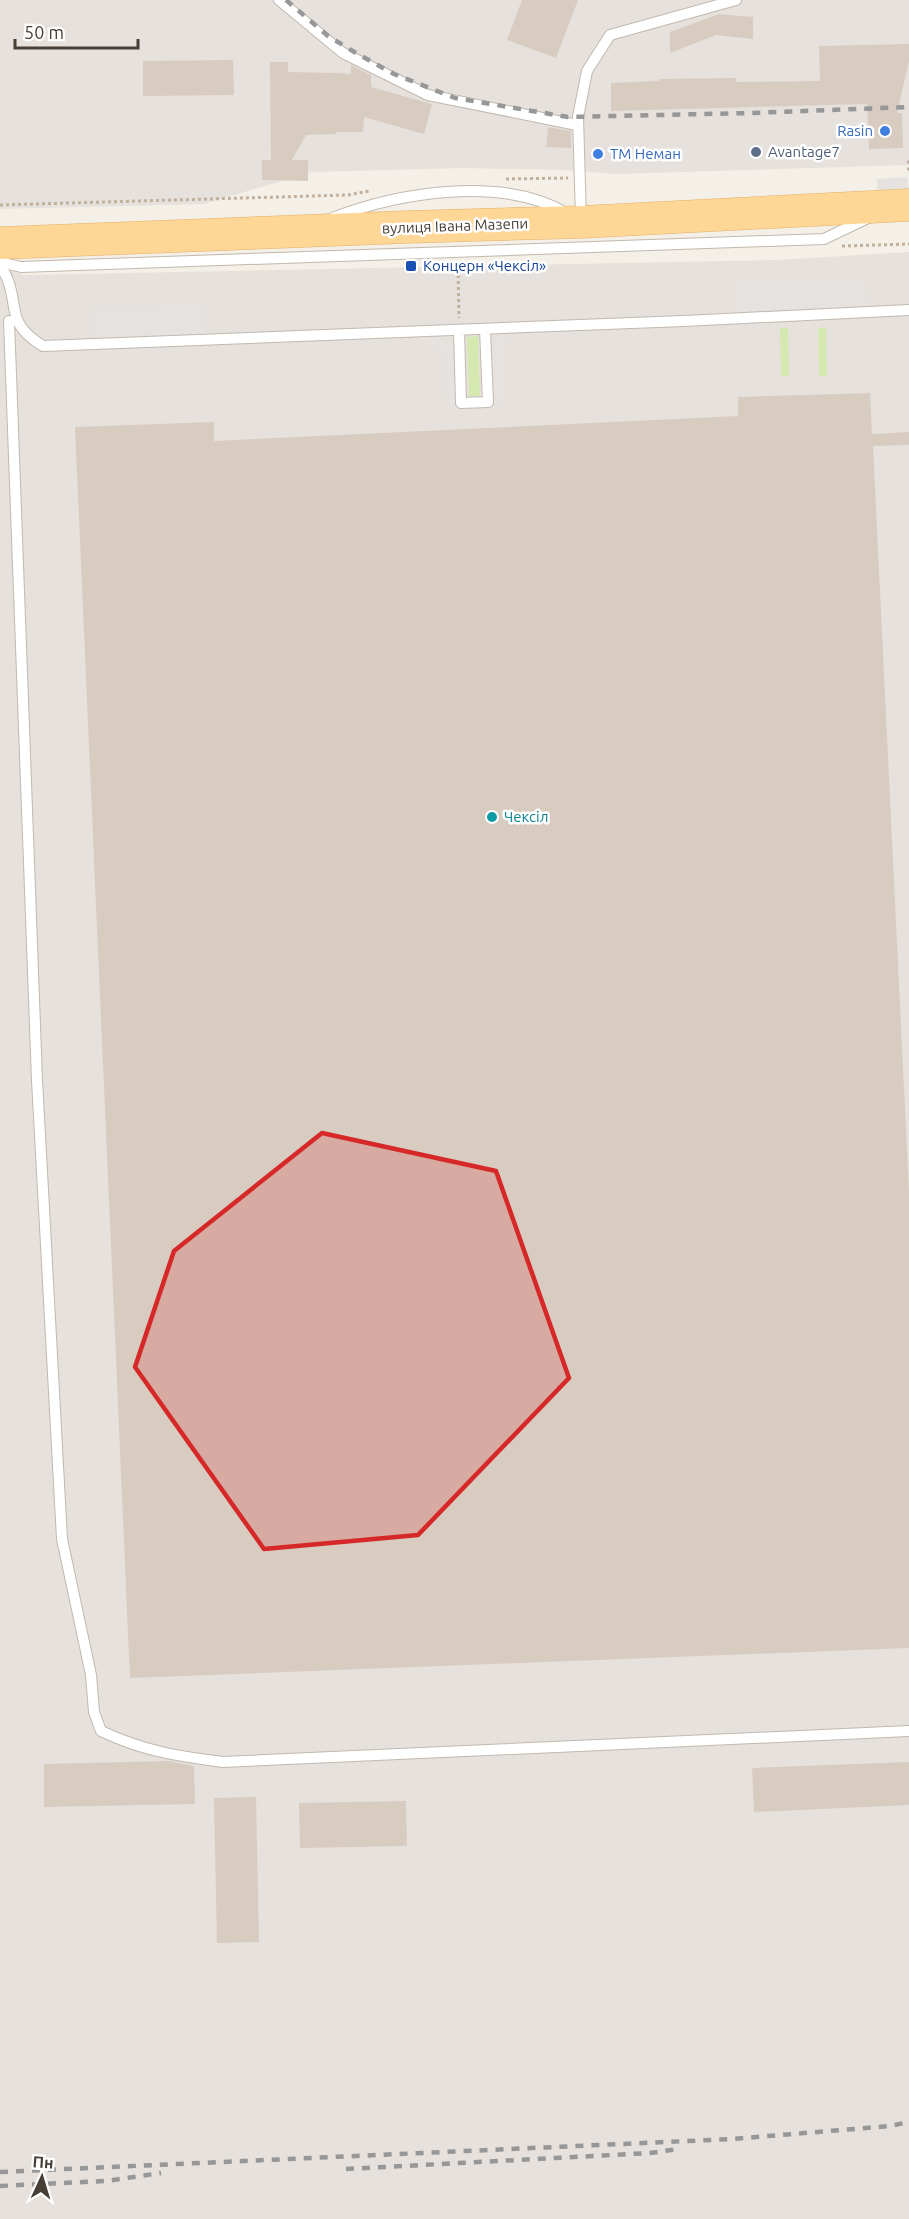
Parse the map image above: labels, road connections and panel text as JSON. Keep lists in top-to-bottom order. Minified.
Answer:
{"streets":{"main road":["вулиця Івана Мазепи"]},"places":{"other":["Rasin","Avantage7","ТМ Неман","Чексіл"],"transit":["Концерн «Чексіл»"]},"scale_bar":"50 m","north":"top"}
